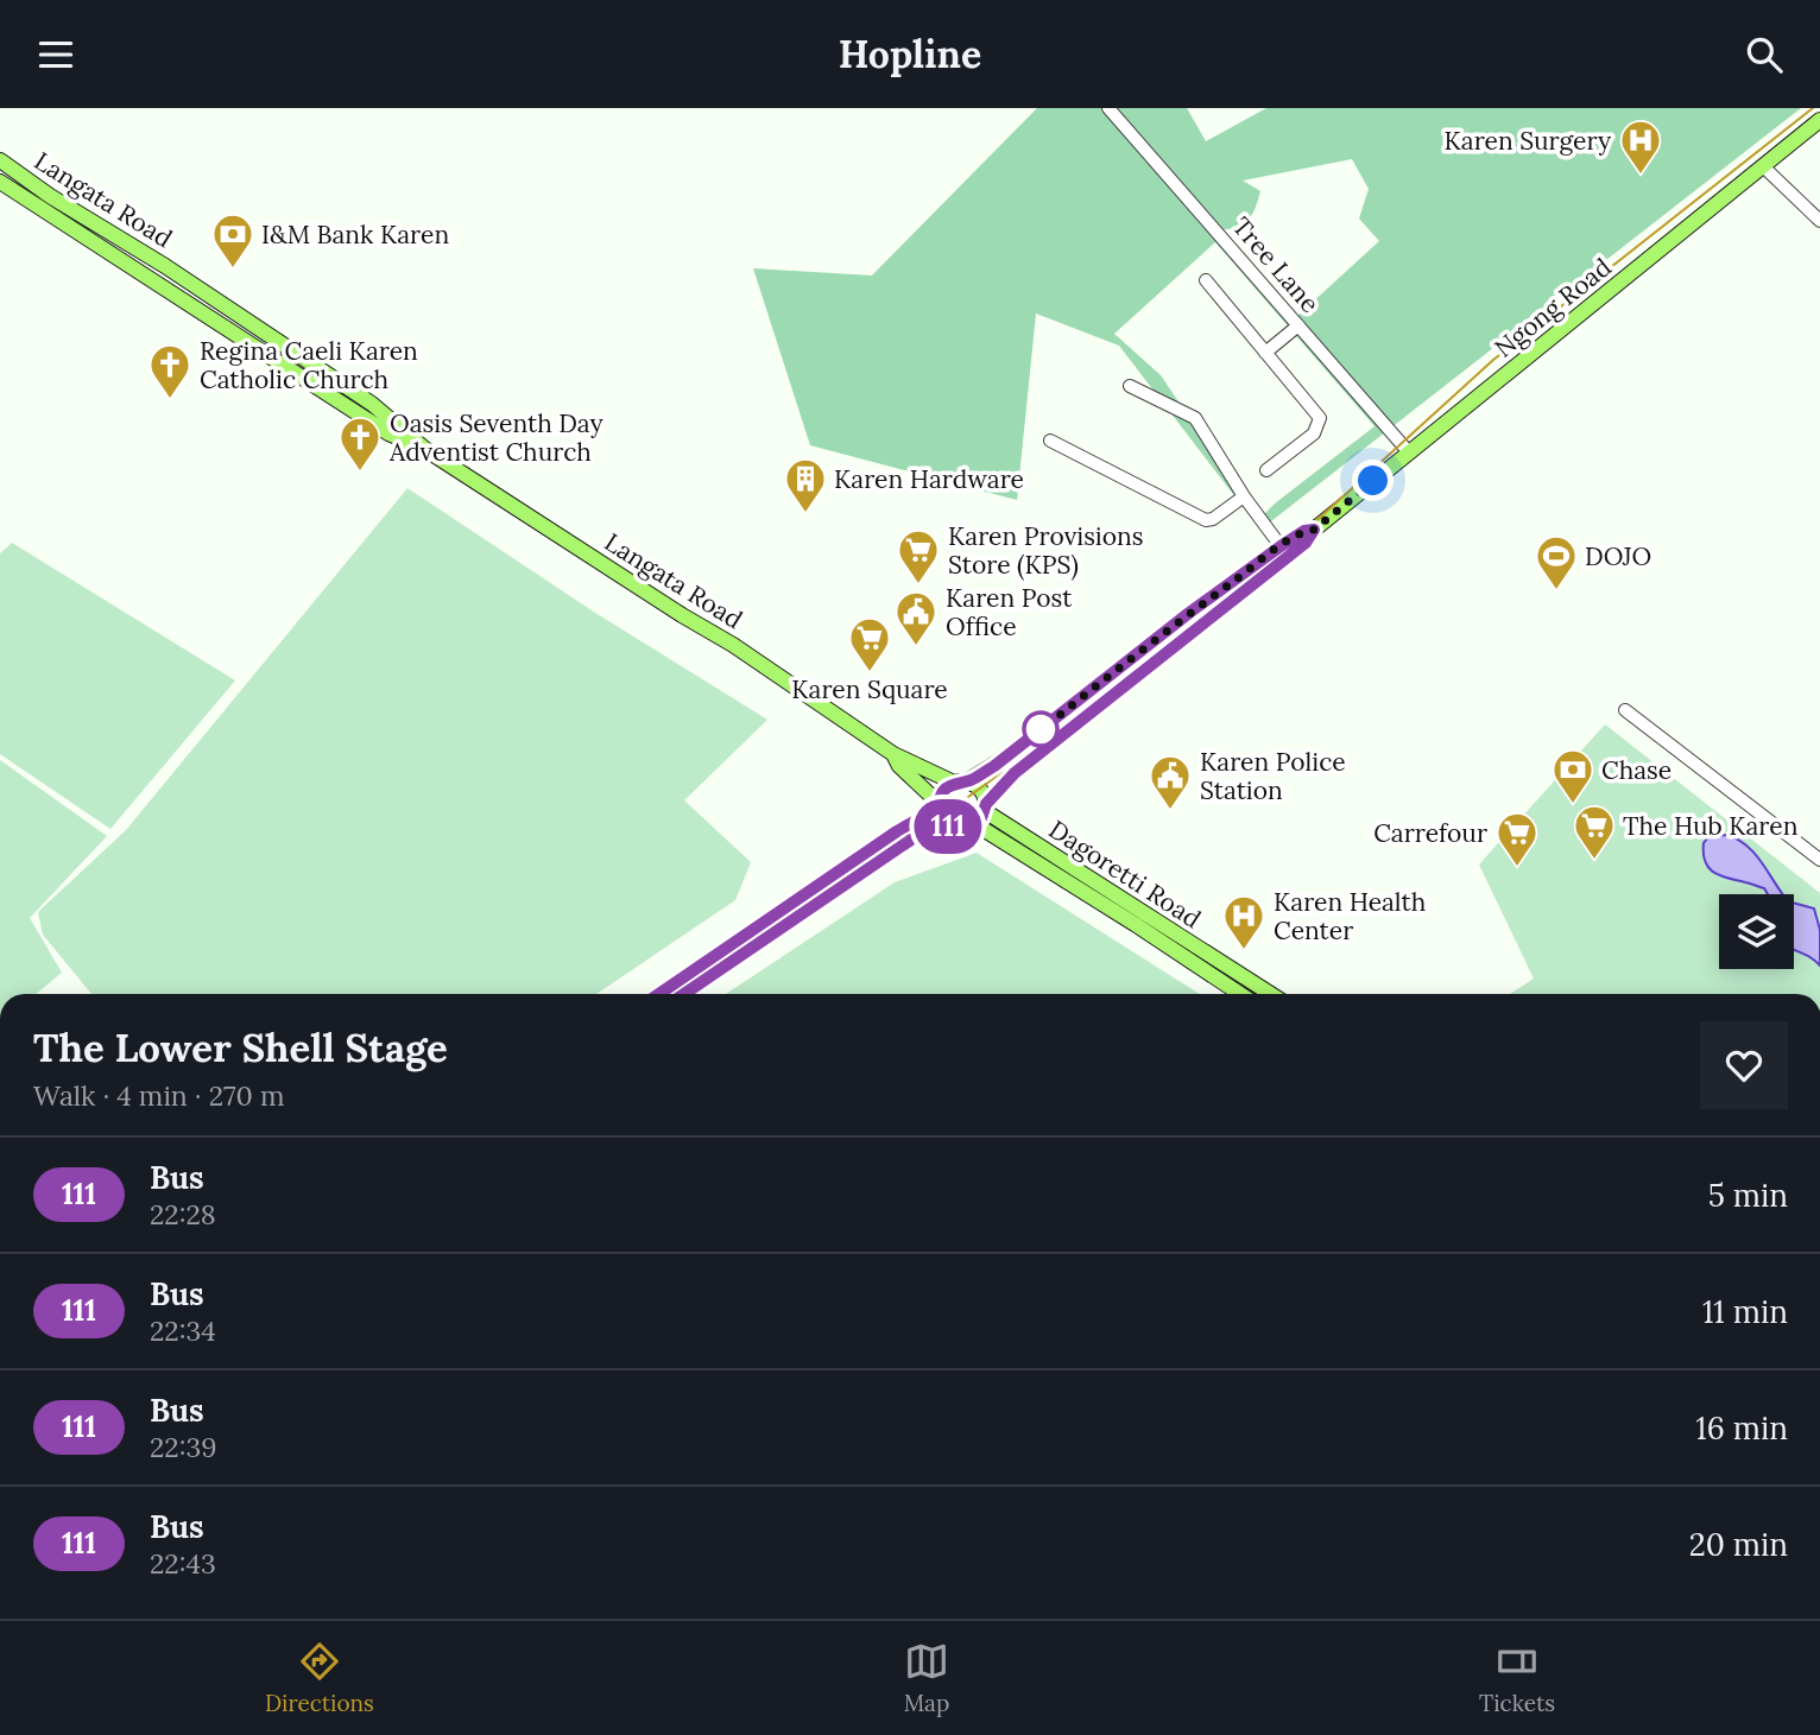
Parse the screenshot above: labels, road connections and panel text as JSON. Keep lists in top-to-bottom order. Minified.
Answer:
{"streets":{"main road":["Langata Road","Ngong Road","Dagoretti Road"],"street":["Tree Lane"]},"crossings":[["Tree Lane","Ngong Road"],["Ngong Road","Dagoretti Road"]],"places":{"hospital":["Karen Surgery","Karen Health Center"],"bank":["I&M Bank Karen","Chase"],"church":["Regina Caeli Karen Catholic Church","Oasis Seventh Day Adventist Church"],"building":["Karen Hardware"],"supermarket":["Karen Provisions Store (KPS)","Karen Square","The Hub Karen","Carrefour"],"sports":["DOJO"],"public building":["Karen Post Office","Karen Police Station"]},"lines":["bus line 111"],"page":{"header":"Hopline","on_map":"111","heading":["The Lower Shell Stage","Walk · 4 min · 270 m"],"list":[{"mark":"111","name":"Bus","note":"22:28","value":"5 min"},{"mark":"111","name":"Bus","note":"22:34","value":"11 min"},{"mark":"111","name":"Bus","note":"22:39","value":"16 min"},{"mark":"111","name":"Bus","note":"22:43","value":"20 min"}],"tabs":["Directions","Map","Tickets"]}}
